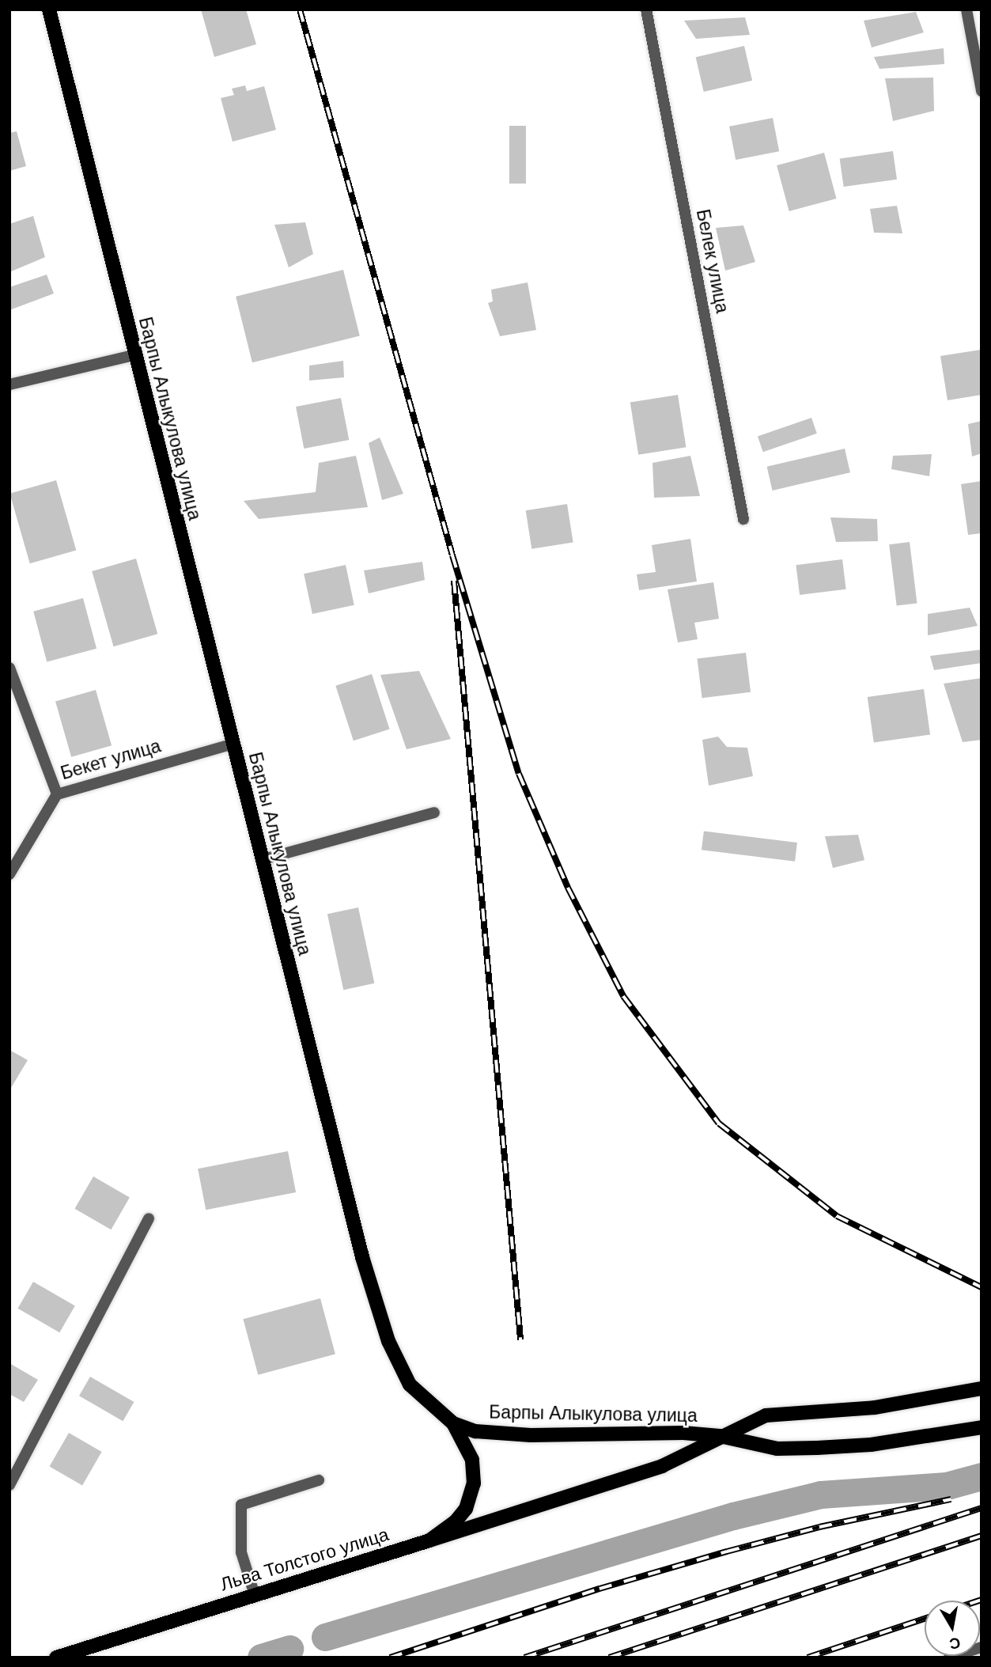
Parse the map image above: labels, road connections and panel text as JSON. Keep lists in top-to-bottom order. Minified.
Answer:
{"streets":{"main road":["Барпы Алыкулова улица","Льва Толстого улица"],"street":["Белек улица","Бекет улица"]},"crossings":[["Барпы Алыкулова улица","Бекет улица"],["Барпы Алыкулова улица","Льва Толстого улица"]],"north":"bottom"}
